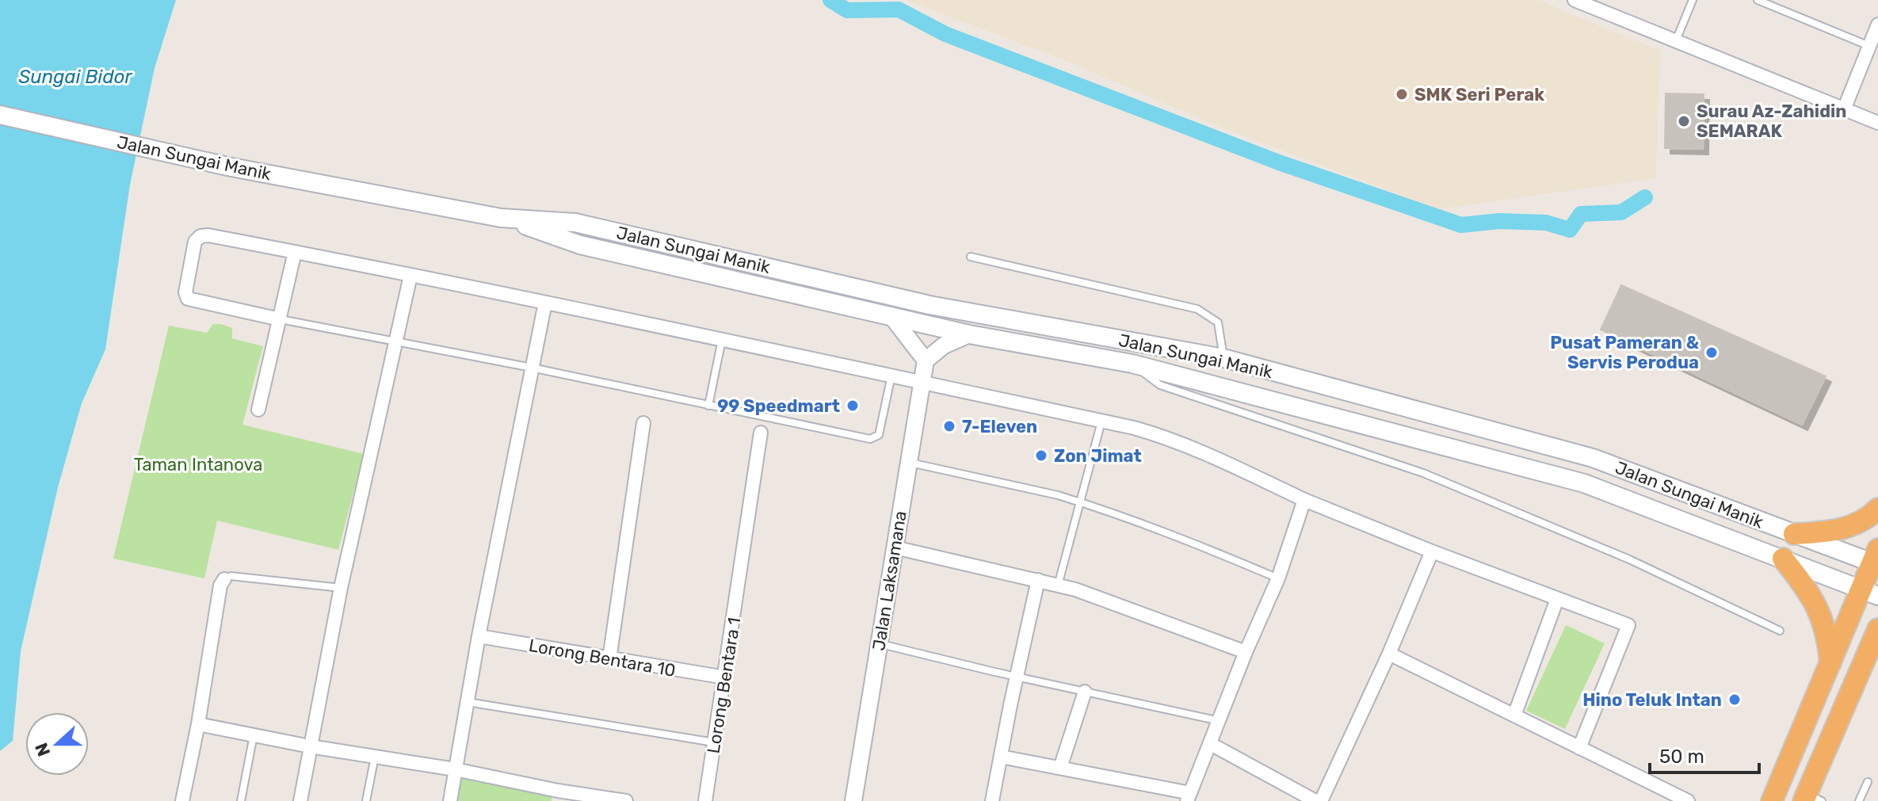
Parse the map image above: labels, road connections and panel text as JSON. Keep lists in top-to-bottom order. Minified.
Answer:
{"streets":{"main road":["Jalan Sungai Manik"],"street":["Jalan Laksamana","Lorong Bentara 10","Lorong Bentara 1"]},"crossings":[["Lorong Bentara 10","Lorong Bentara 1"]],"water":["Sungai Bidor"],"parks":["Taman Intanova"],"places":["SMK Seri Perak","Surau Az-Zahidin SEMARAK","Pusat Pameran & Servis Perodua","99 Speedmart","7-Eleven","Zon Jimat","Hino Teluk Intan"],"scale_bar":"50 m","north":"left"}
